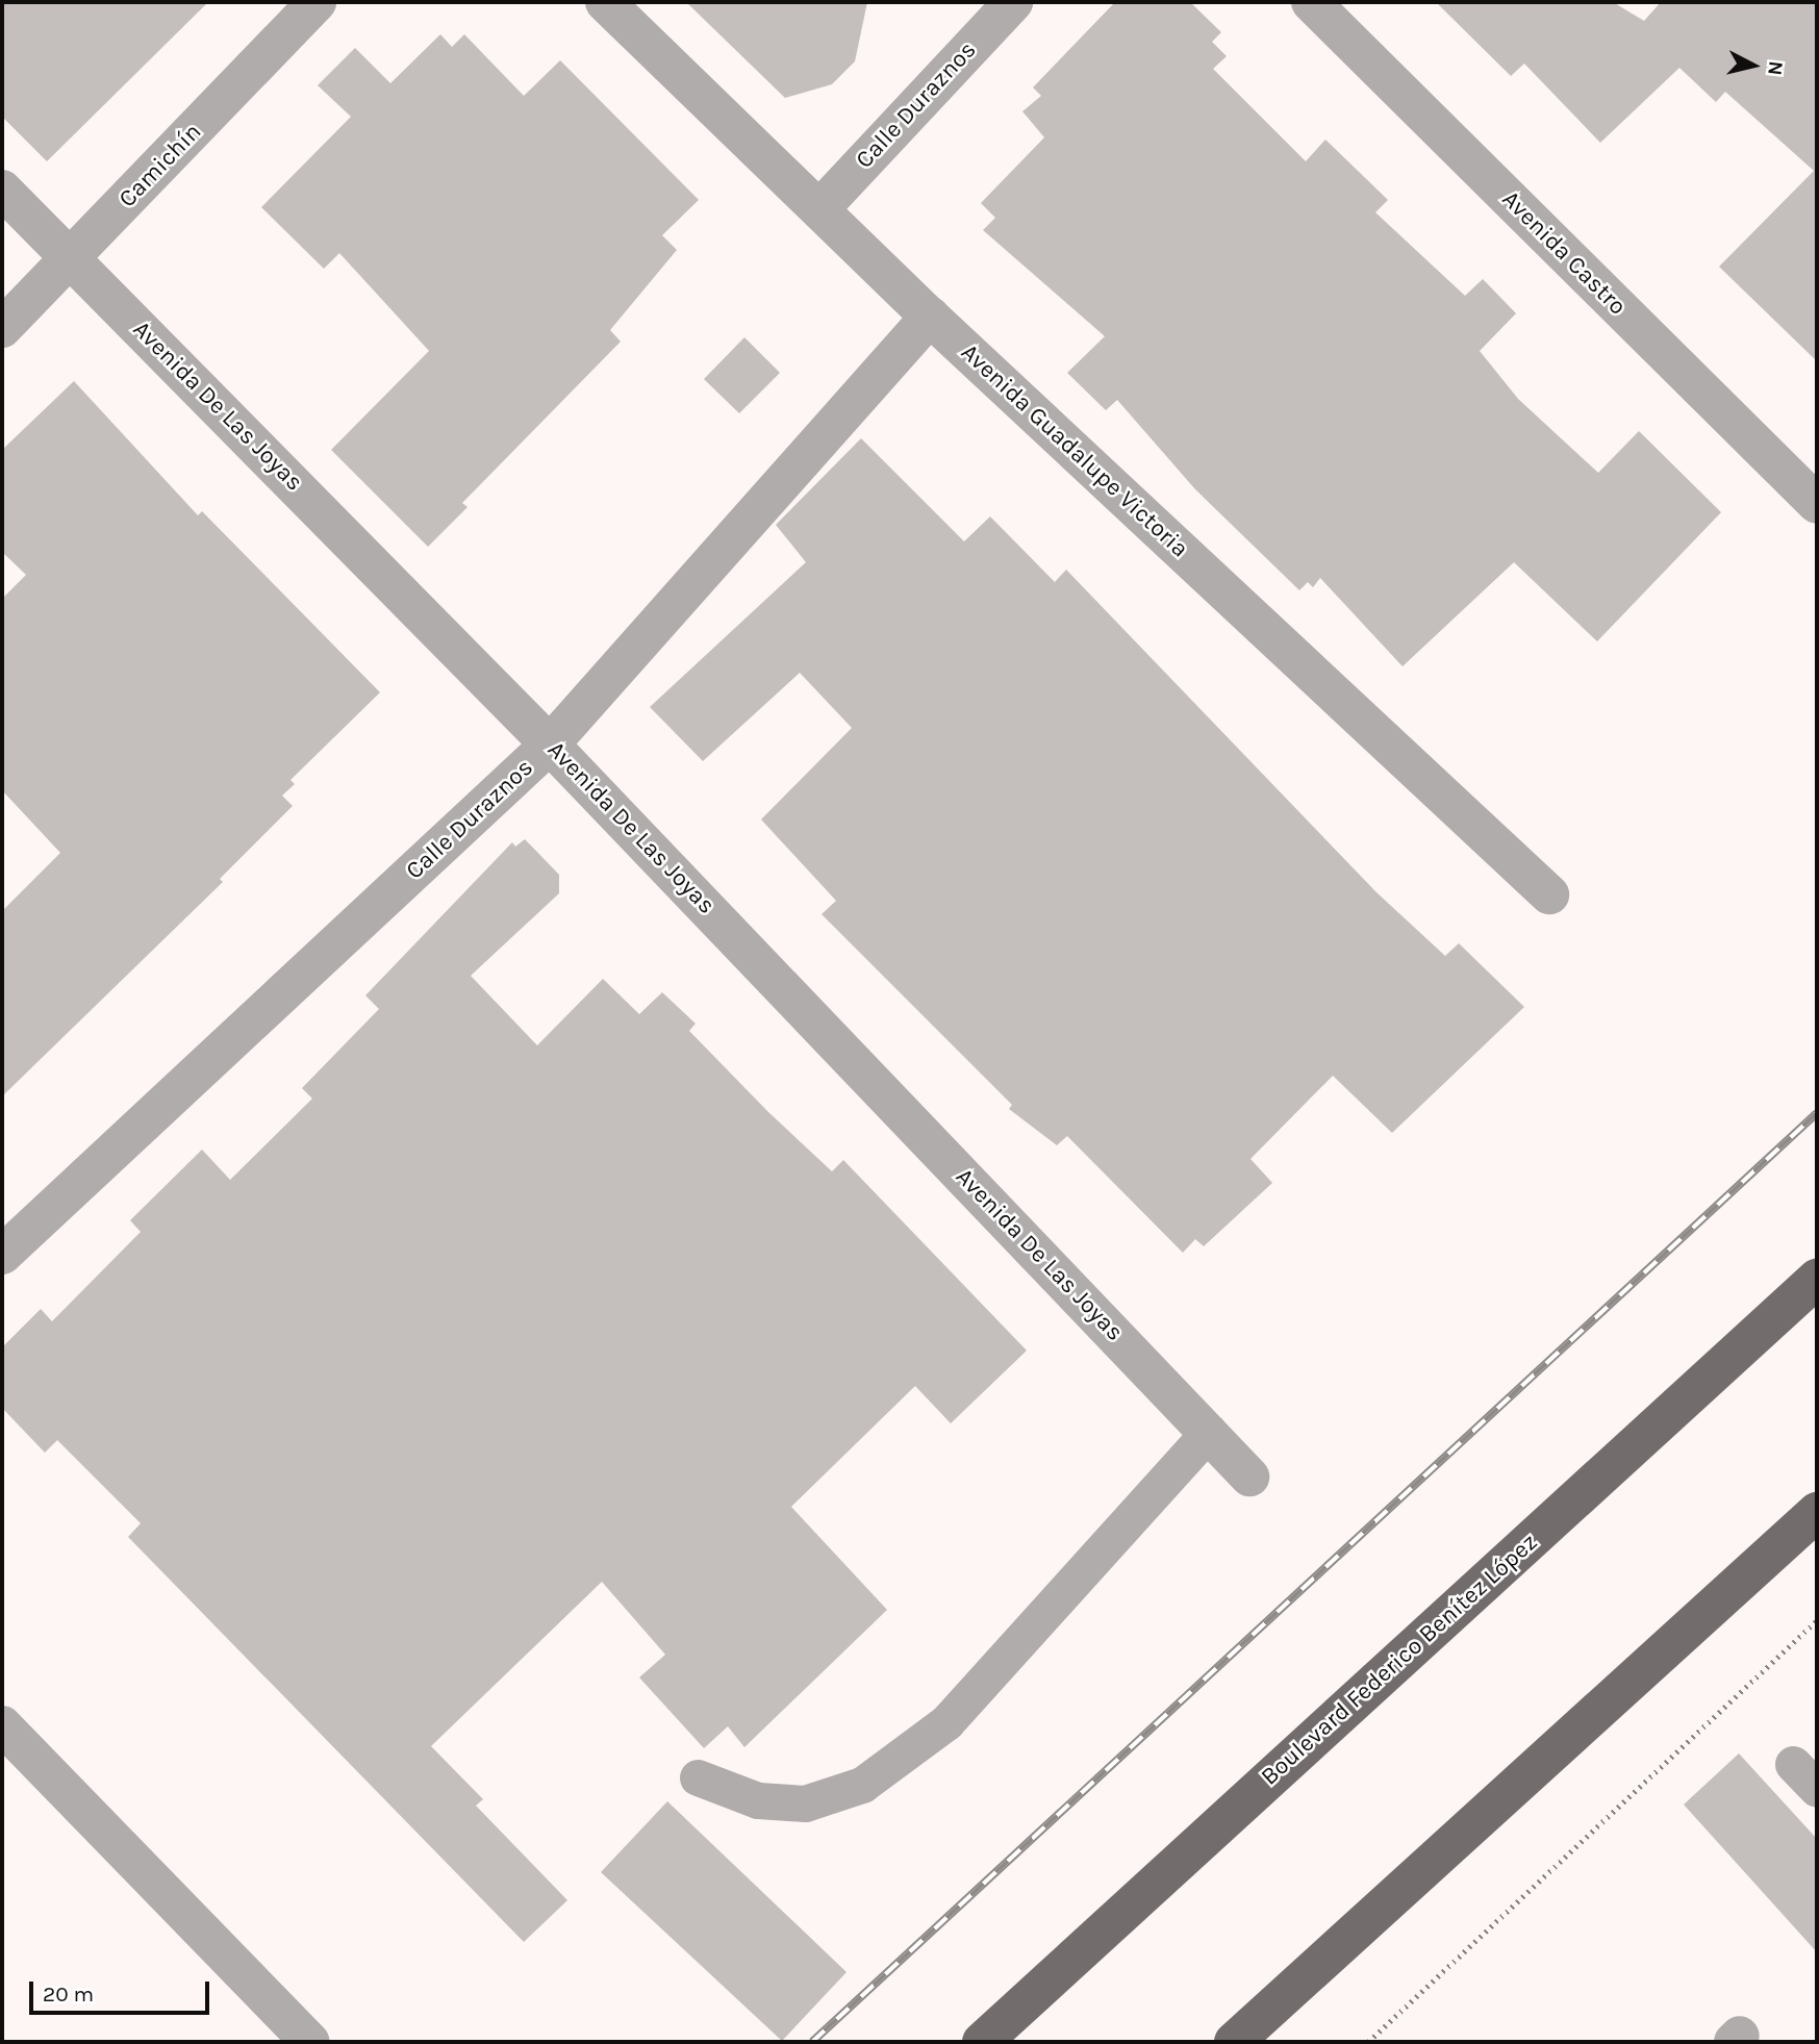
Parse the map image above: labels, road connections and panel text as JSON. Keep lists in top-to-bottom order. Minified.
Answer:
{"streets":{"main road":["Boulevard Federico Benítez López"],"street":["Calle Duraznos","Camichín","Avenida Castro","Avenida De Las Joyas","Avenida Guadalupe Victoria"]},"crossings":[["Calle Duraznos","Avenida De Las Joyas"],["Calle Duraznos","Avenida Guadalupe Victoria"],["Camichín","Avenida De Las Joyas"]],"scale_bar":"20 m","north":"right"}
